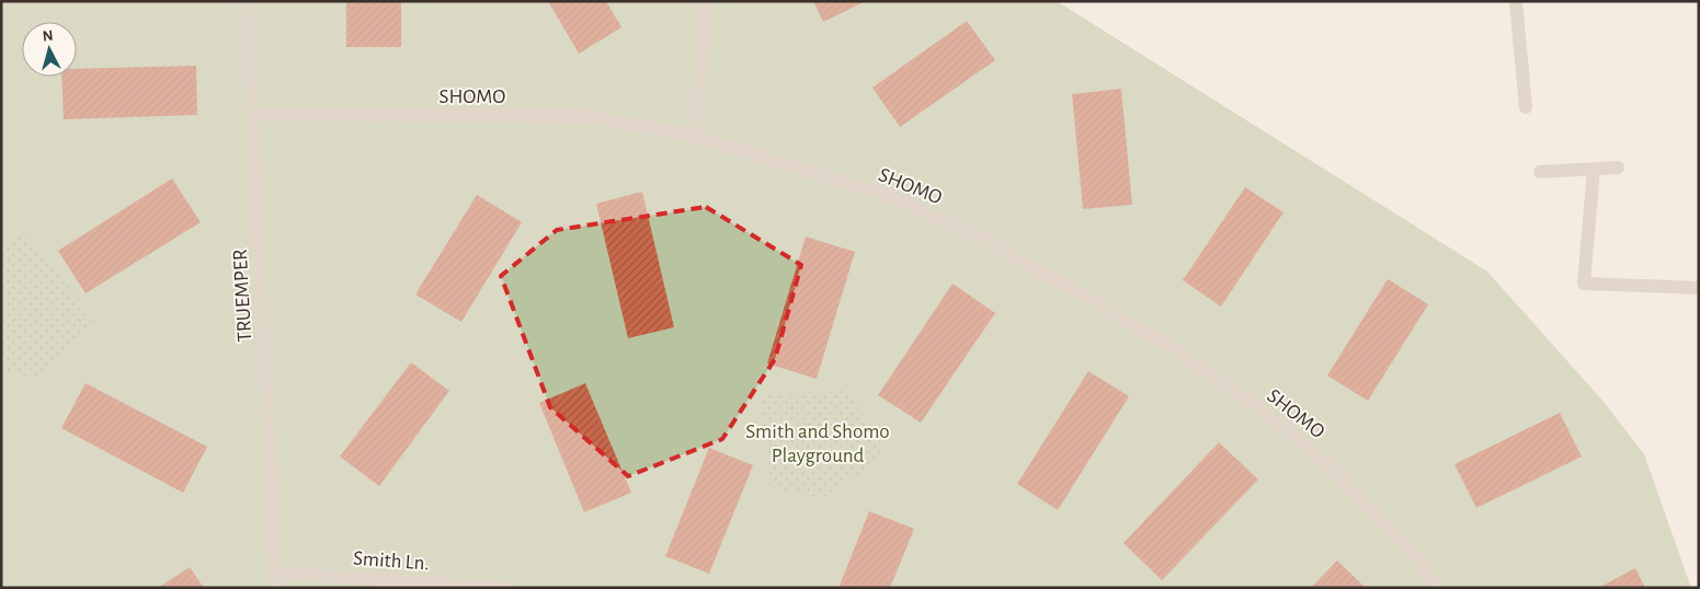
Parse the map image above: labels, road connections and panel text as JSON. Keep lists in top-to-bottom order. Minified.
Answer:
{"streets":{"street":["SHOMO","TRUEMPER","Smith Ln."]},"crossings":[["SHOMO","TRUEMPER"],["TRUEMPER","Smith Ln."]],"parks":["Smith and Shomo Playground"],"north":"top"}
